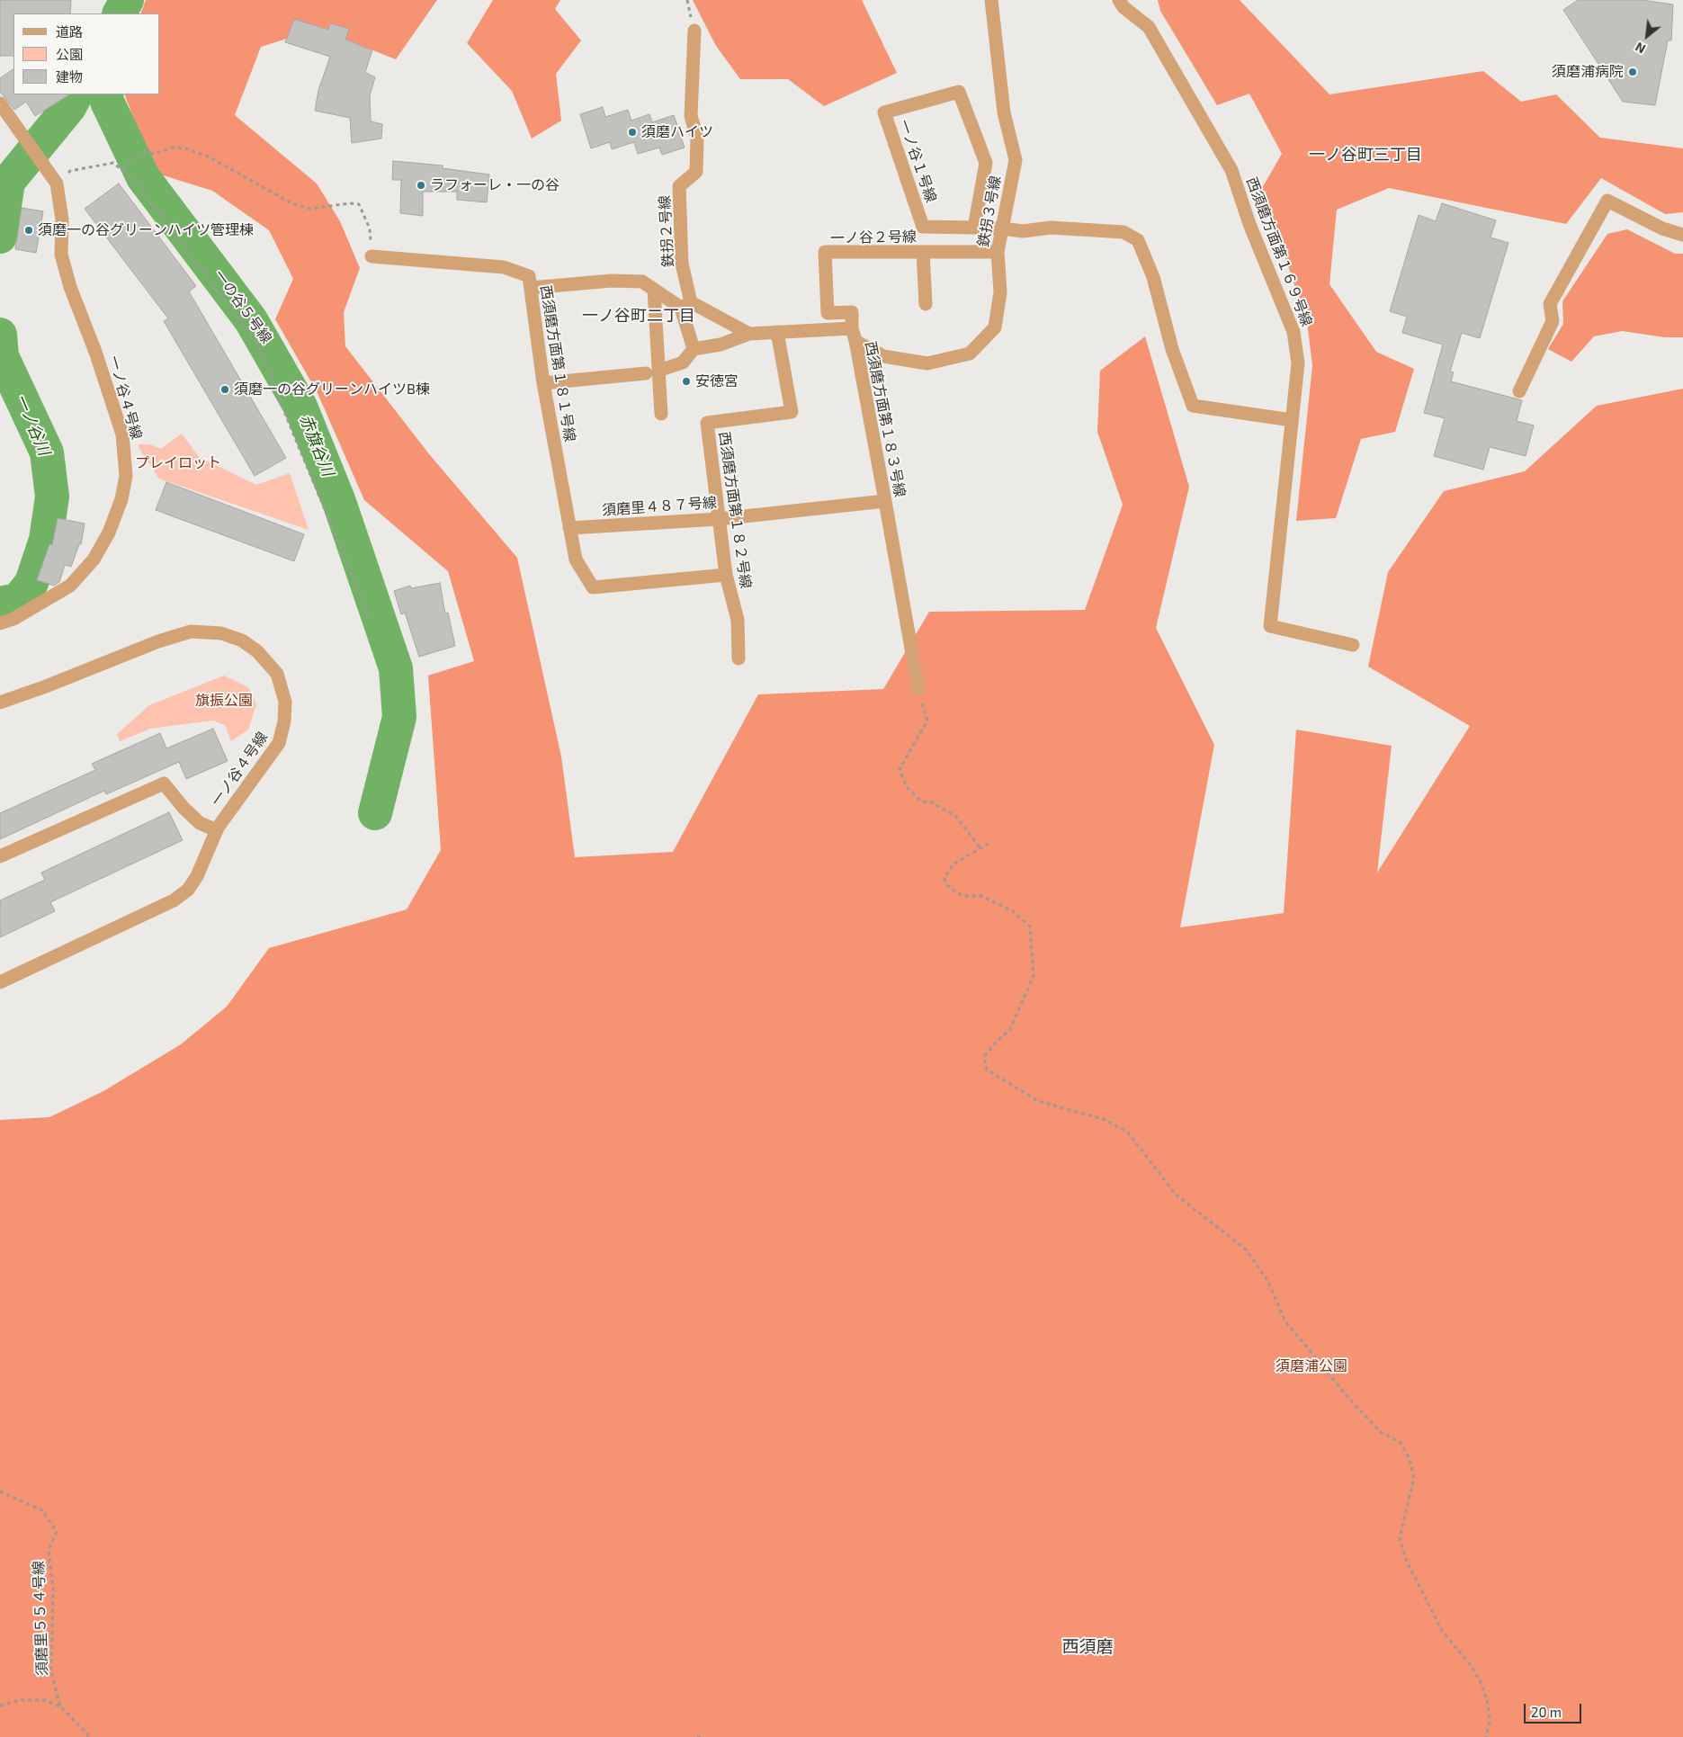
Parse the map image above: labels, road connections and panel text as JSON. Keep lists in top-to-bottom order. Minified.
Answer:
{"streets":{"street":["一ノ谷１号線","鉄拐３号線","鉄拐２号線","一ノ谷２号線","西須磨方面第１６９号線","西須磨方面第１８１号線","一ノ谷４号線","西須磨方面第１８３号線","須磨里４８７号線","西須磨方面第１８２号線"],"path":["一の谷５号線","須磨里５５４号線"]},"crossings":[["一ノ谷１号線","鉄拐３号線"],["一ノ谷１号線","西須磨方面第１６９号線"],["鉄拐３号線","一ノ谷２号線"],["鉄拐３号線","西須磨方面第１８３号線"],["一ノ谷２号線","西須磨方面第１８３号線"],["一の谷５号線","一ノ谷４号線"],["西須磨方面第１８１号線","須磨里４８７号線"],["西須磨方面第１８１号線","西須磨方面第１８２号線"],["西須磨方面第１８３号線","須磨里４８７号線"],["西須磨方面第１８３号線","西須磨方面第１８２号線"],["須磨里４８７号線","西須磨方面第１８２号線"]],"districts":["一ノ谷町三丁目","一ノ谷町二丁目","西須磨"],"water":["一ノ谷川","赤旗谷川"],"parks":["プレイロット","旗振公園","須磨浦公園"],"places":["須磨浦病院","須磨ハイツ","ラフォーレ・一の谷","須磨一の谷グリーンハイツ管理棟","安徳宮","須磨一の谷グリーンハイツB棟"],"legend":["道路","公園","建物"],"scale_bar":"20 m","north":"bottom left"}
